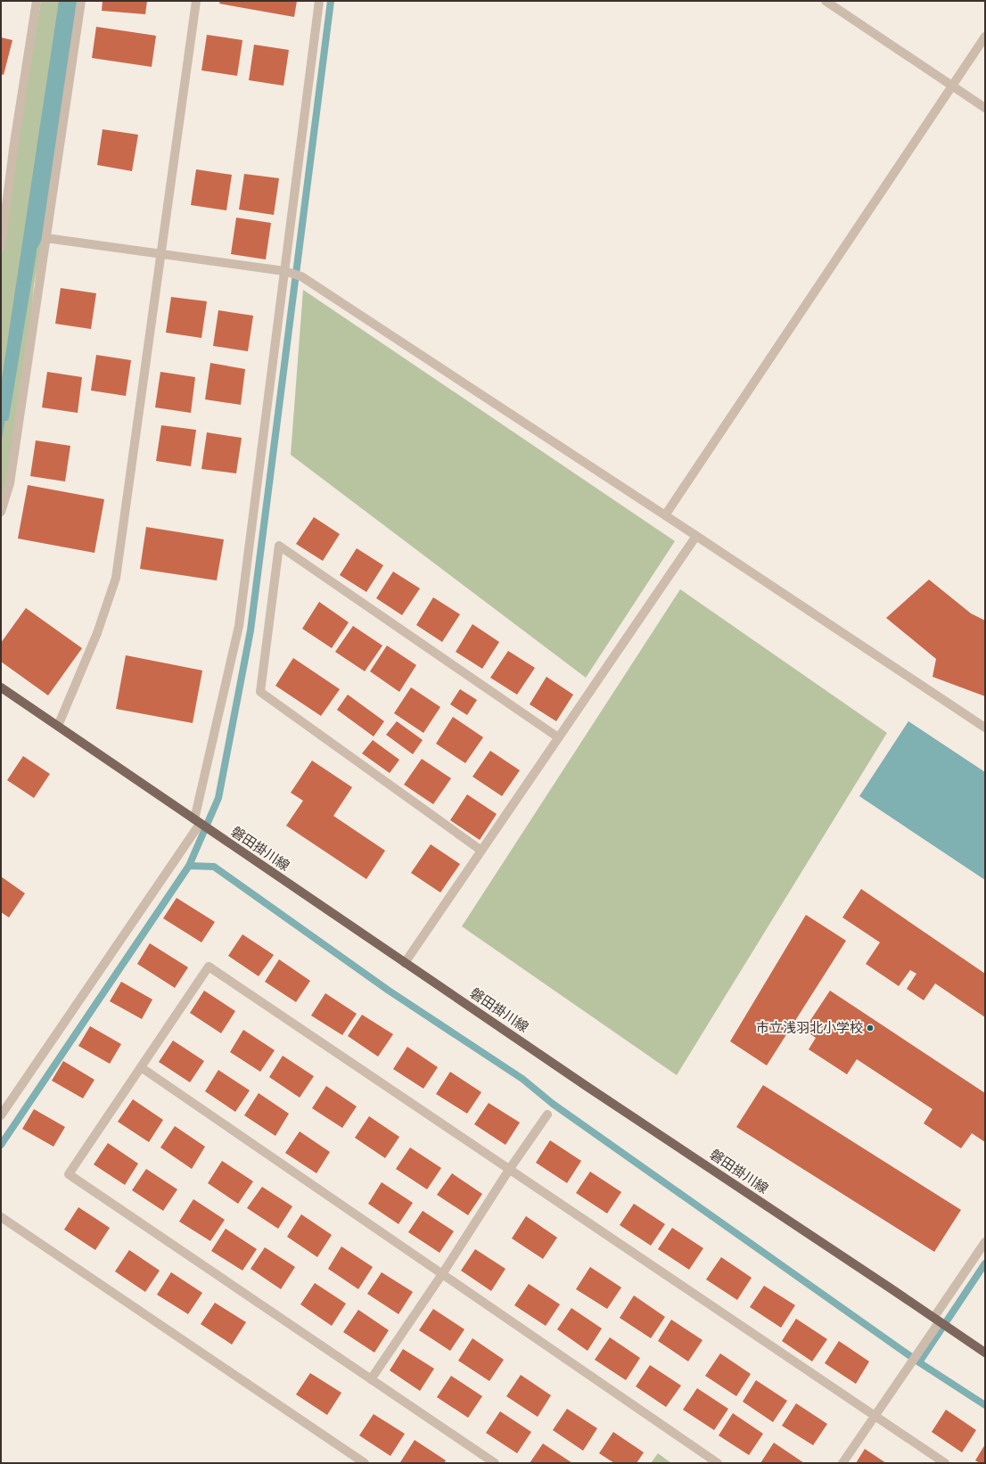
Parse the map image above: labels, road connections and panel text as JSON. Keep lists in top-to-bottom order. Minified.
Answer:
{"streets":{"main road":["磐田掛川線"]},"places":["市立浅羽北小学校"]}
